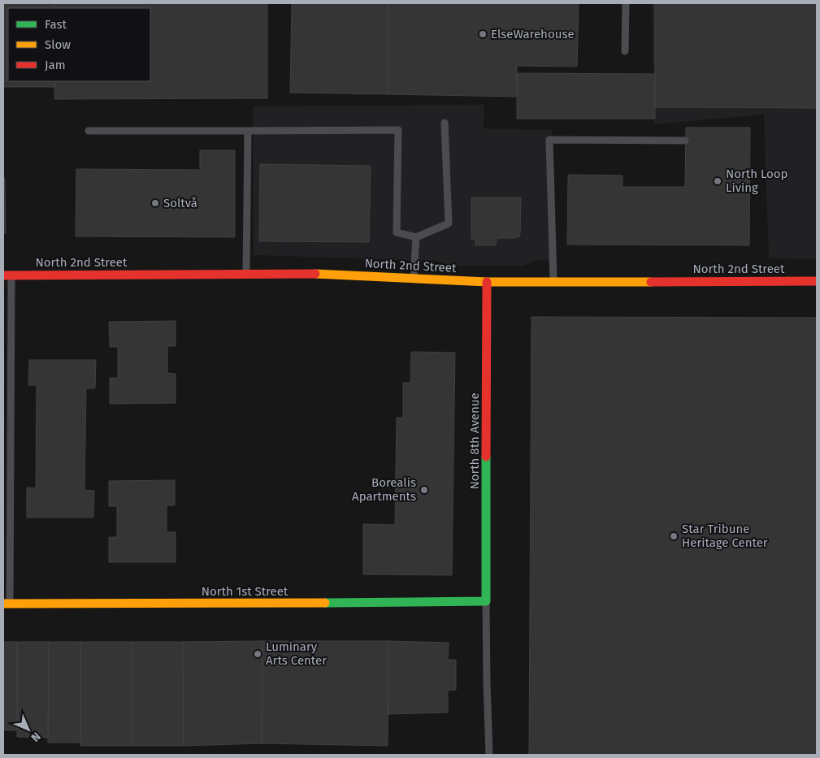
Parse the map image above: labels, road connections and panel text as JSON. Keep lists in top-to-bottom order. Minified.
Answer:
{"streets":{"street":["North 2nd Street","North 8th Avenue","North 1st Street"]},"crossings":[["North 2nd Street","North 8th Avenue"],["North 8th Avenue","North 1st Street"]],"places":["ElseWarehouse","North Loop Living","Soltvå","Borealis Apartments","Star Tribune Heritage Center","Luminary Arts Center"],"legend":["Fast","Slow","Jam"],"north":"bottom right"}
